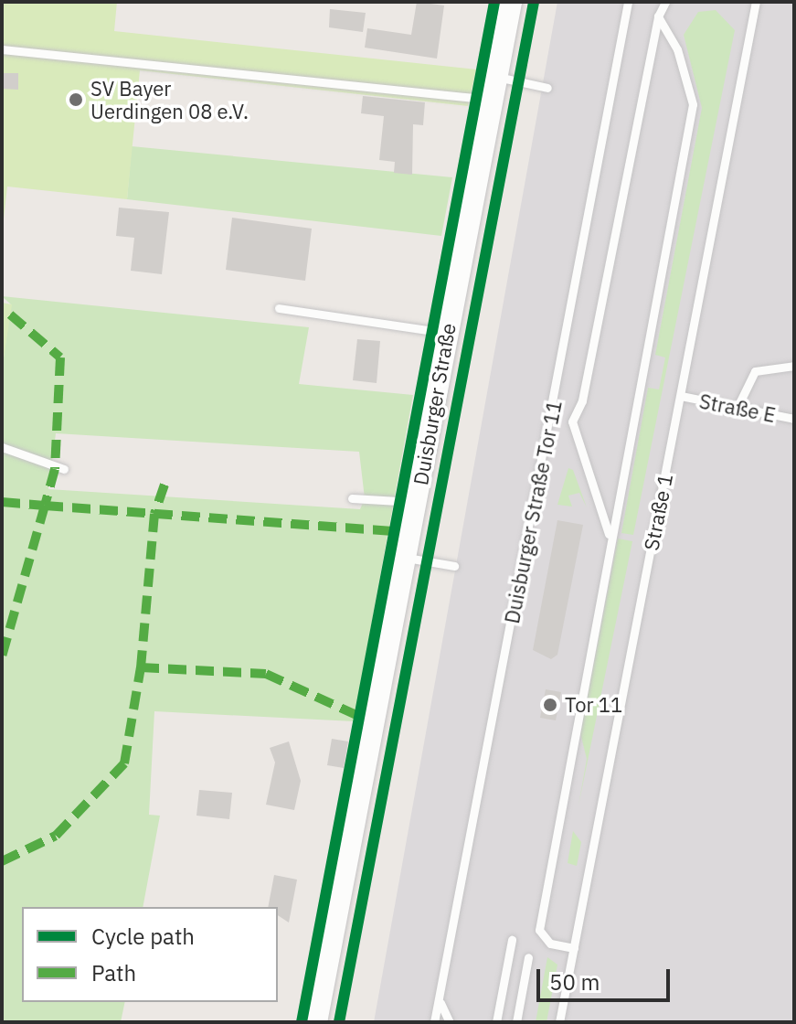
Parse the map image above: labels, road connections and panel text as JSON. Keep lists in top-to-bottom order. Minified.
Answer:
{"streets":{"main road":["Duisburger Straße"],"lane":["Straße E","Duisburger Straße Tor 11","Straße 1"]},"crossings":[["Straße E","Straße 1"]],"places":["SV Bayer Uerdingen 08 e.V.","Tor 11"],"legend":["Cycle path","Path"],"scale_bar":"50 m"}
